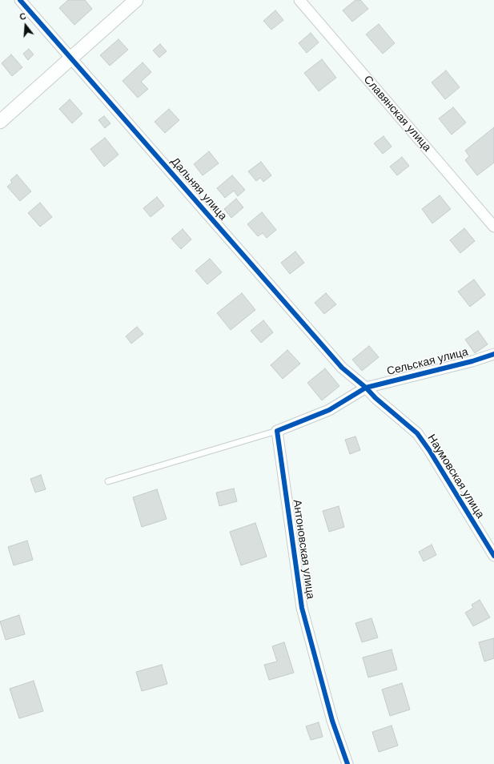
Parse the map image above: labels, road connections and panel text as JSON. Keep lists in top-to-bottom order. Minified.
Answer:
{"streets":{"street":["Славянская улица","Дальняя улица","Сельская улица","Наумовская улица","Антоновская улица"]},"crossings":[["Дальняя улица","Сельская улица"],["Дальняя улица","Наумовская улица"],["Сельская улица","Наумовская улица"]],"north":"top"}
